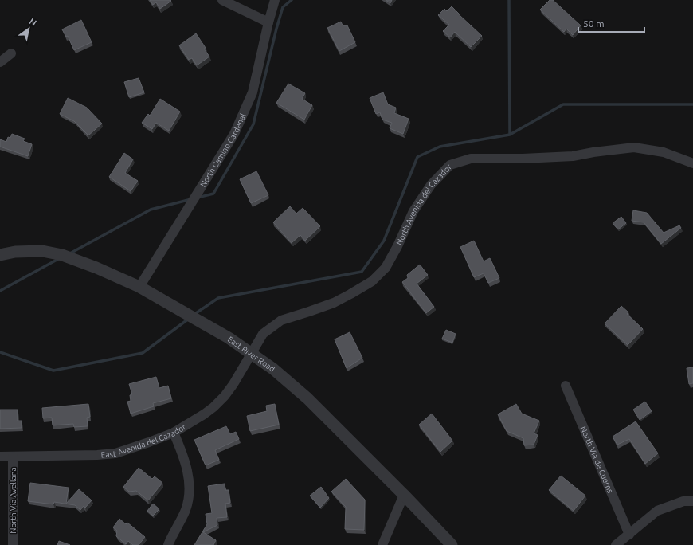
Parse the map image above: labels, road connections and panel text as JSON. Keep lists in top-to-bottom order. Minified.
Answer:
{"streets":{"street":["North Camino Cardenal","North Avenida del Cazador","East River Road","East Avenida del Cazador","North Via de Cuerns","North Via Avellana"]},"crossings":[["North Camino Cardenal","East River Road"],["North Avenida del Cazador","East River Road"],["North Avenida del Cazador","East Avenida del Cazador"],["East River Road","East Avenida del Cazador"],["East Avenida del Cazador","North Via Avellana"]],"scale_bar":"50 m","north":"top right"}
